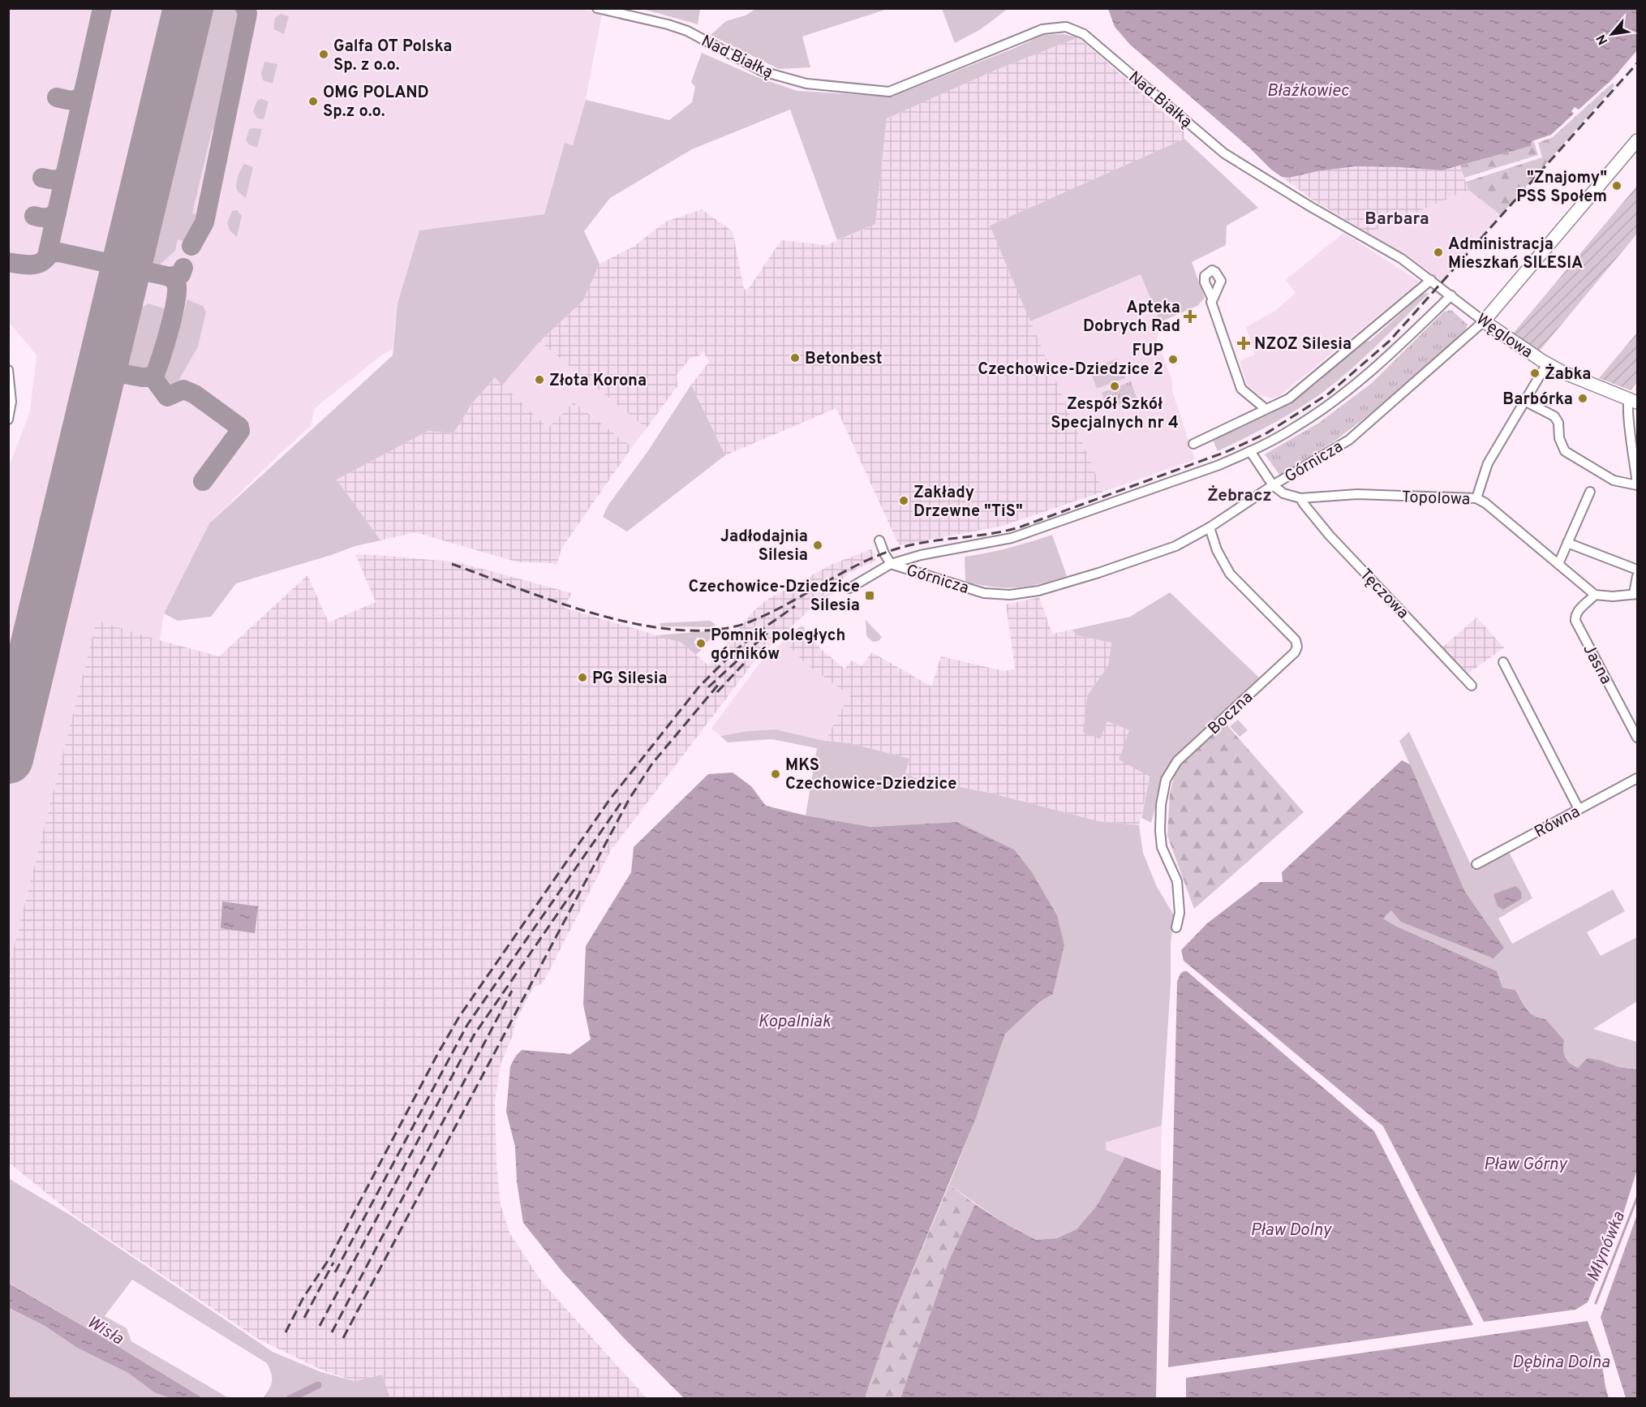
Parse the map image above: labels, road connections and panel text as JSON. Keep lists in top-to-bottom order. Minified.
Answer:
{"streets":{"street":["Nad Białką","Węglowa","Górnicza","Topolowa","Tęczowa","Jasna","Boczna","Równa"]},"crossings":[["Nad Białką","Węglowa"],["Węglowa","Górnicza"],["Górnicza","Topolowa"],["Górnicza","Boczna"],["Topolowa","Tęczowa"],["Topolowa","Jasna"]],"districts":["Barbara","Żebracz"],"water":["Błażkowiec","Kopalniak","Pław Górny","Pław Dolny","Młynówka","Wisła","Dębina Dolna"],"places":{"other":["Galfa OT Polska Sp. z o.o.","OMG POLAND Sp.z o.o.","\"Znajomy\" PSS Społem","Administracja Mieszkań SILESIA","Betonbest","FUP Czechowice-Dziedzice 2","Żabka","Złota Korona","Zespół Szkół Specjalnych nr 4","Barbórka","Zakłady Drzewne \"TiS\"","Jadłodajnia Silesia","Pomnik poległych górników","PG Silesia","MKS Czechowice-Dziedzice"],"health":["Apteka Dobrych Rad","NZOZ Silesia"],"transit":["Czechowice-Dziedzice Silesia"]},"north":"bottom left"}
